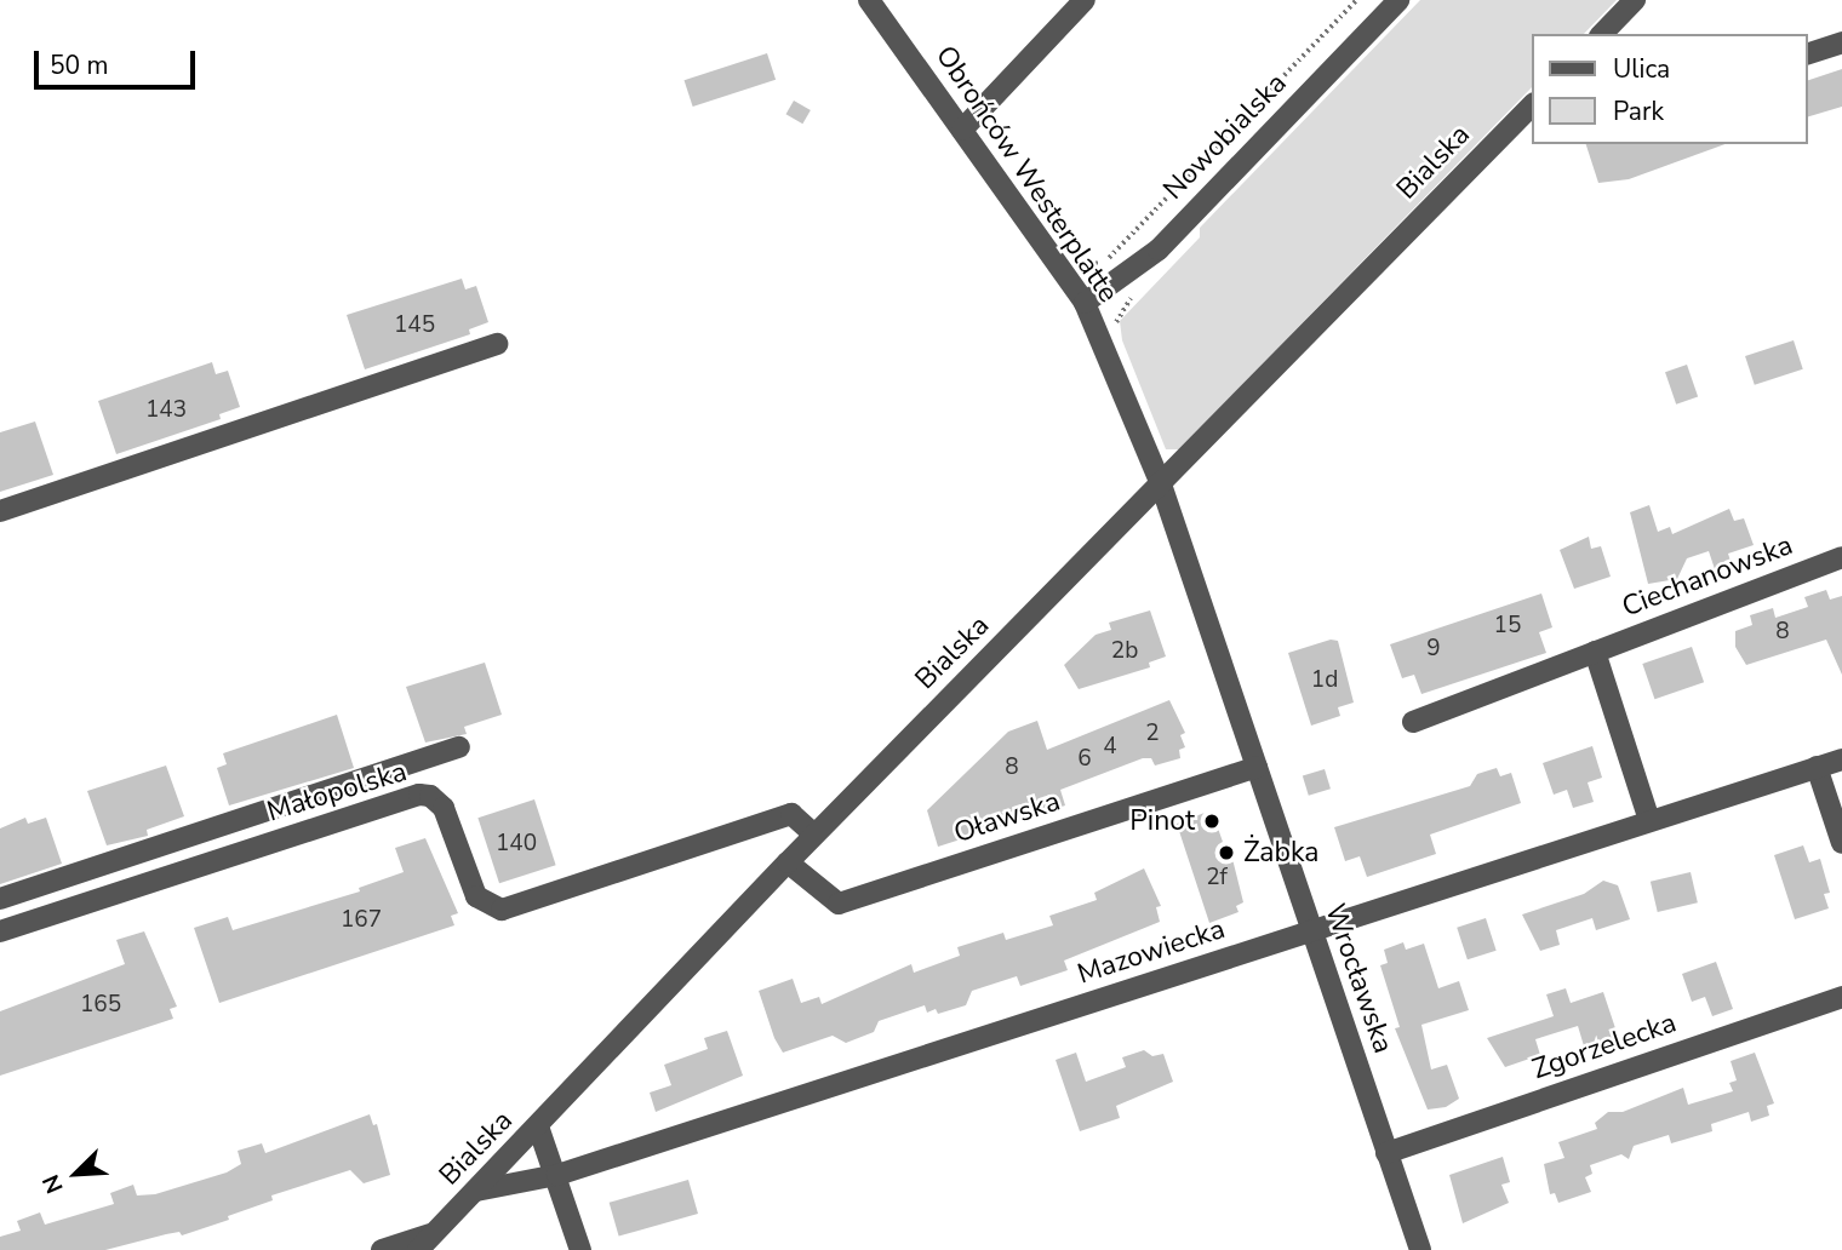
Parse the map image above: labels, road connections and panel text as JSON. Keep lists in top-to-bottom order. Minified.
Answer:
{"streets":{"street":["Nowobialska","Bialska","Obrońców Westerplatte","Ciechanowska","Małopolska","Oławska","Mazowiecka","Wrocławska","Zgorzelecka"]},"crossings":[["Nowobialska","Obrońców Westerplatte"],["Bialska","Obrońców Westerplatte"],["Bialska","Małopolska"],["Bialska","Oławska"],["Bialska","Mazowiecka"],["Bialska","Wrocławska"],["Obrońców Westerplatte","Wrocławska"],["Oławska","Wrocławska"],["Mazowiecka","Wrocławska"],["Wrocławska","Zgorzelecka"]],"places":["Pinot","Żabka"],"house_numbers":["145","143","15","8","9","2b","1d","2","4","6","8","140","2f","167","165"],"legend":["Ulica","Park"],"scale_bar":"50 m","north":"bottom left"}
